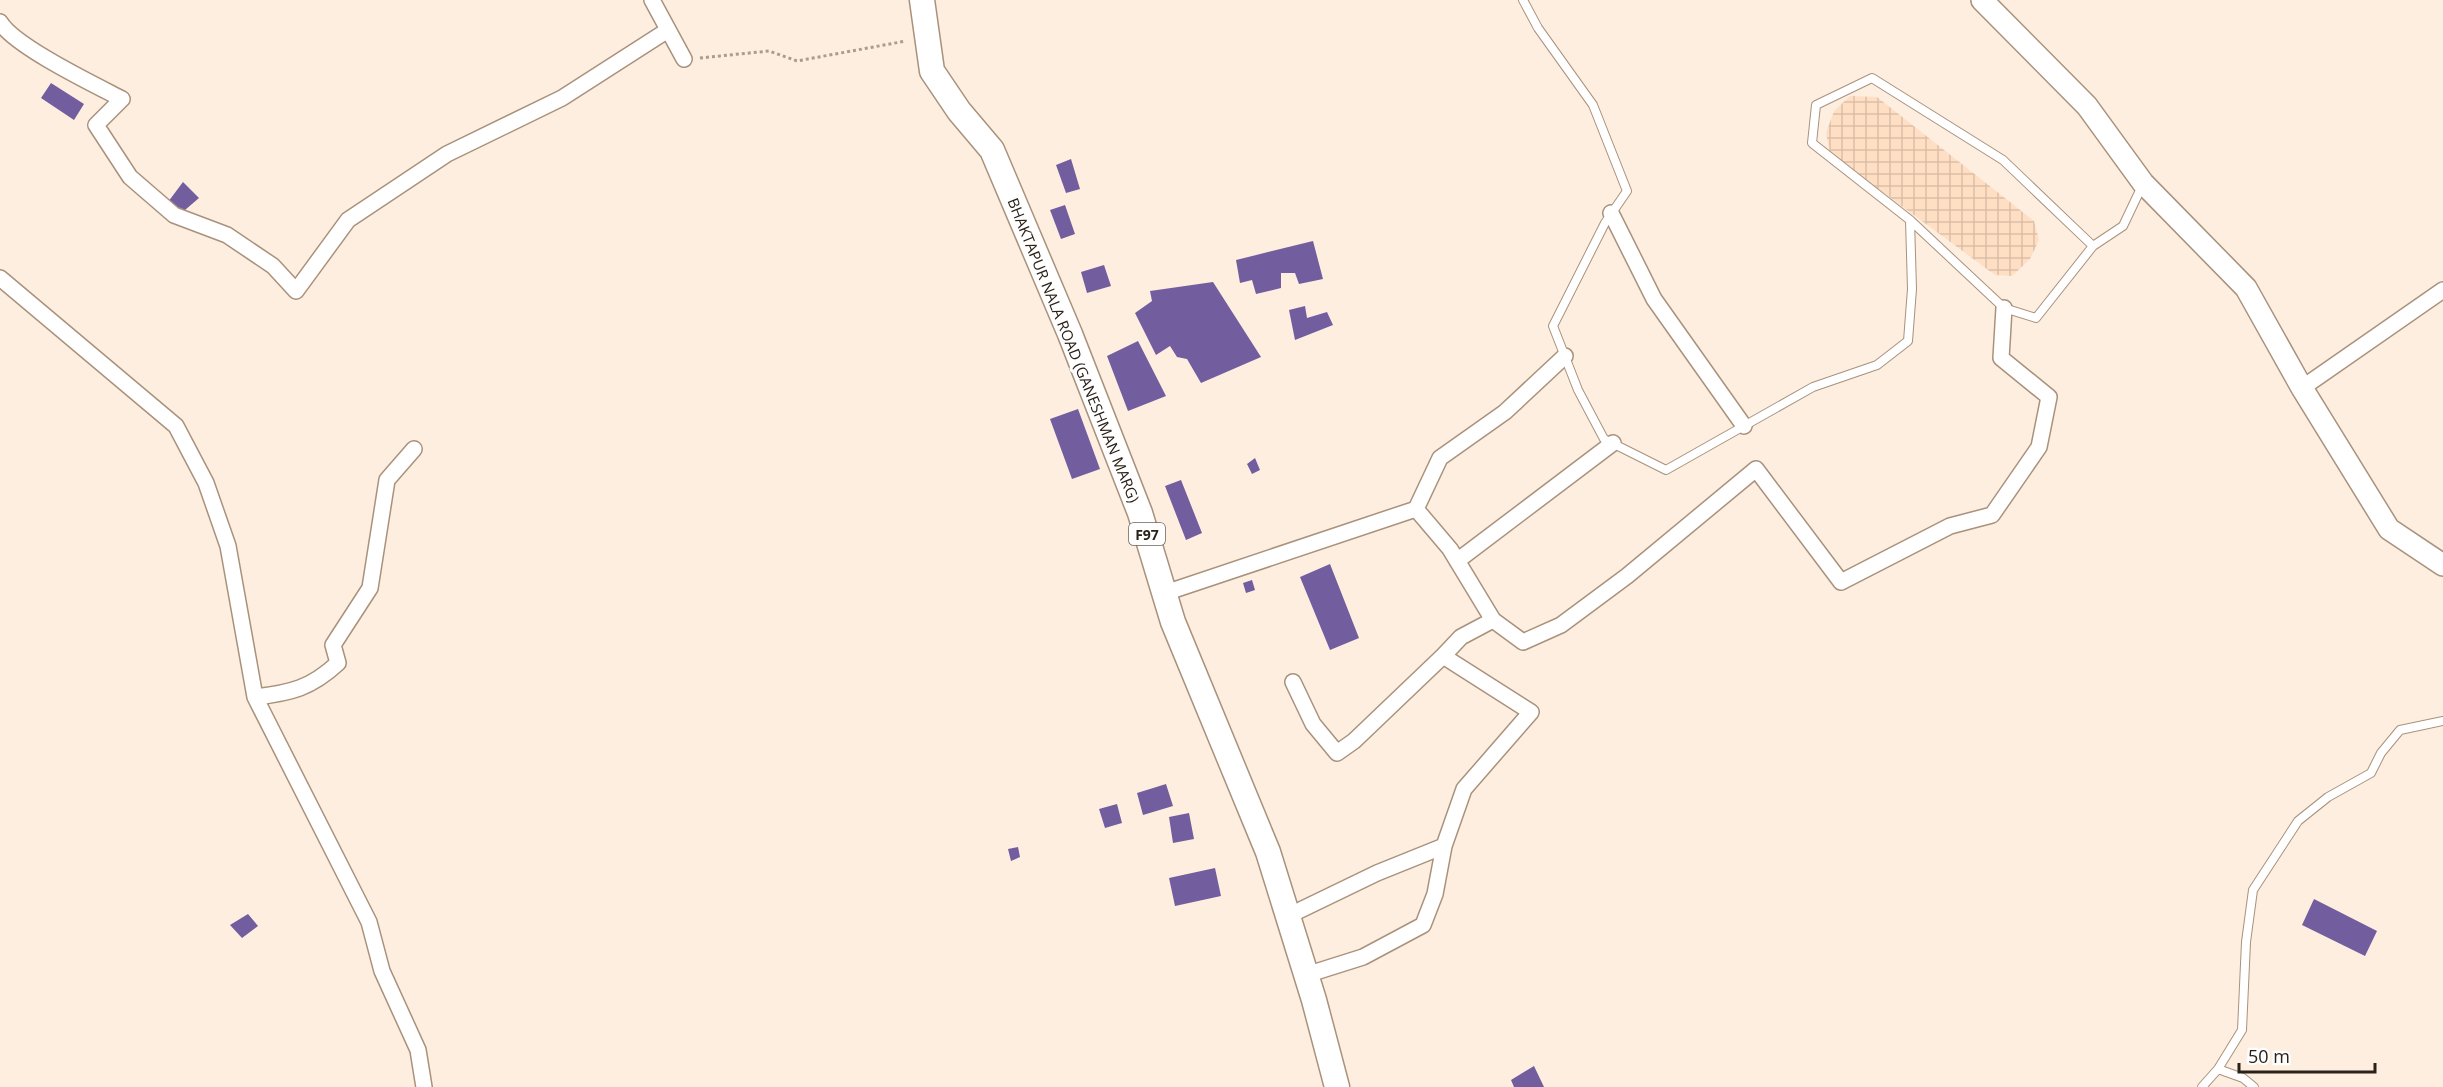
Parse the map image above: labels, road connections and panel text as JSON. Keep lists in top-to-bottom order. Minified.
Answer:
{"streets":{"main road":["BHAKTAPUR NALA ROAD (GANESHMAN MARG)","F97"]},"scale_bar":"50 m"}
